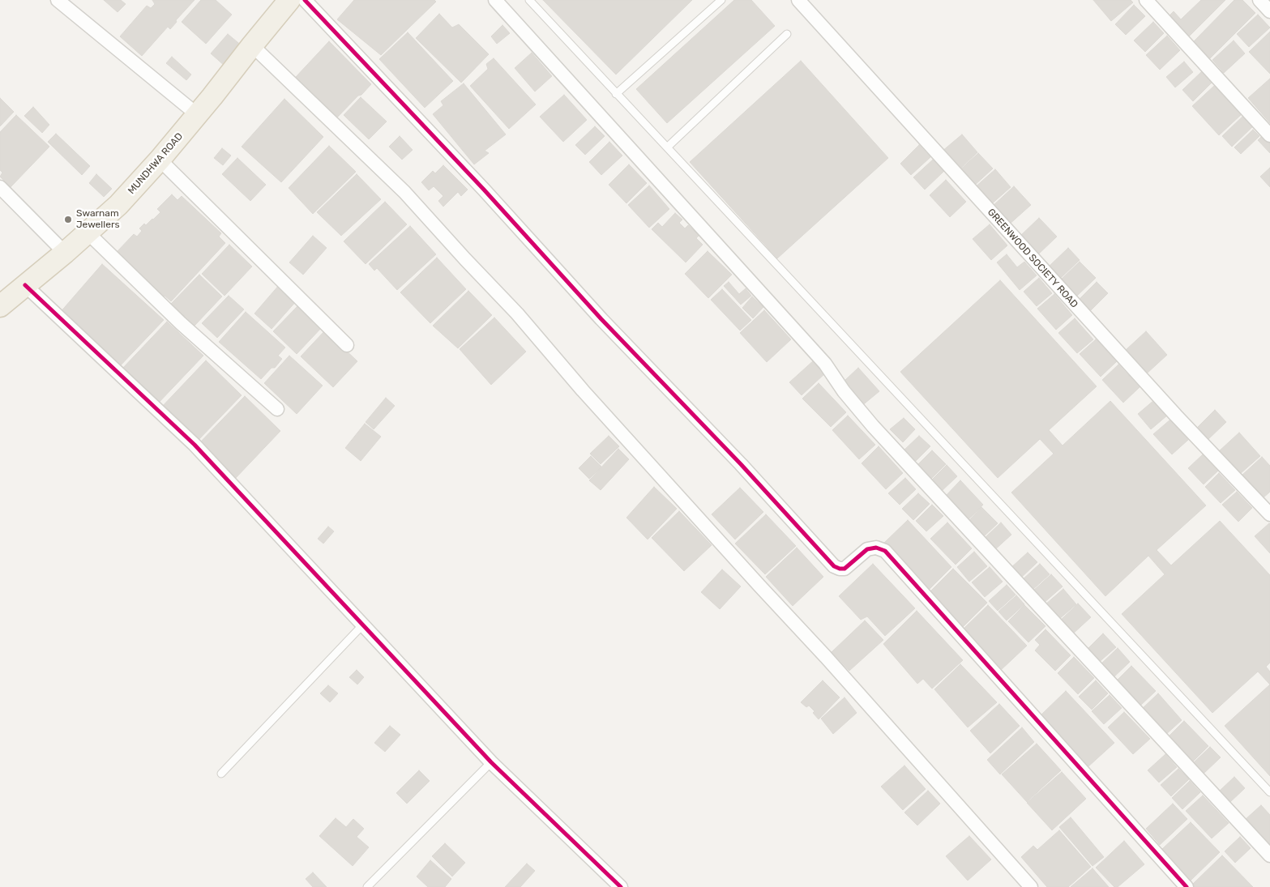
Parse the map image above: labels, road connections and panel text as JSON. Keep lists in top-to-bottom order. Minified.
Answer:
{"streets":{"main road":["MUNDHWA ROAD"],"street":["GREENWOOD SOCIETY ROAD"]},"places":["Swarnam Jewellers"]}
